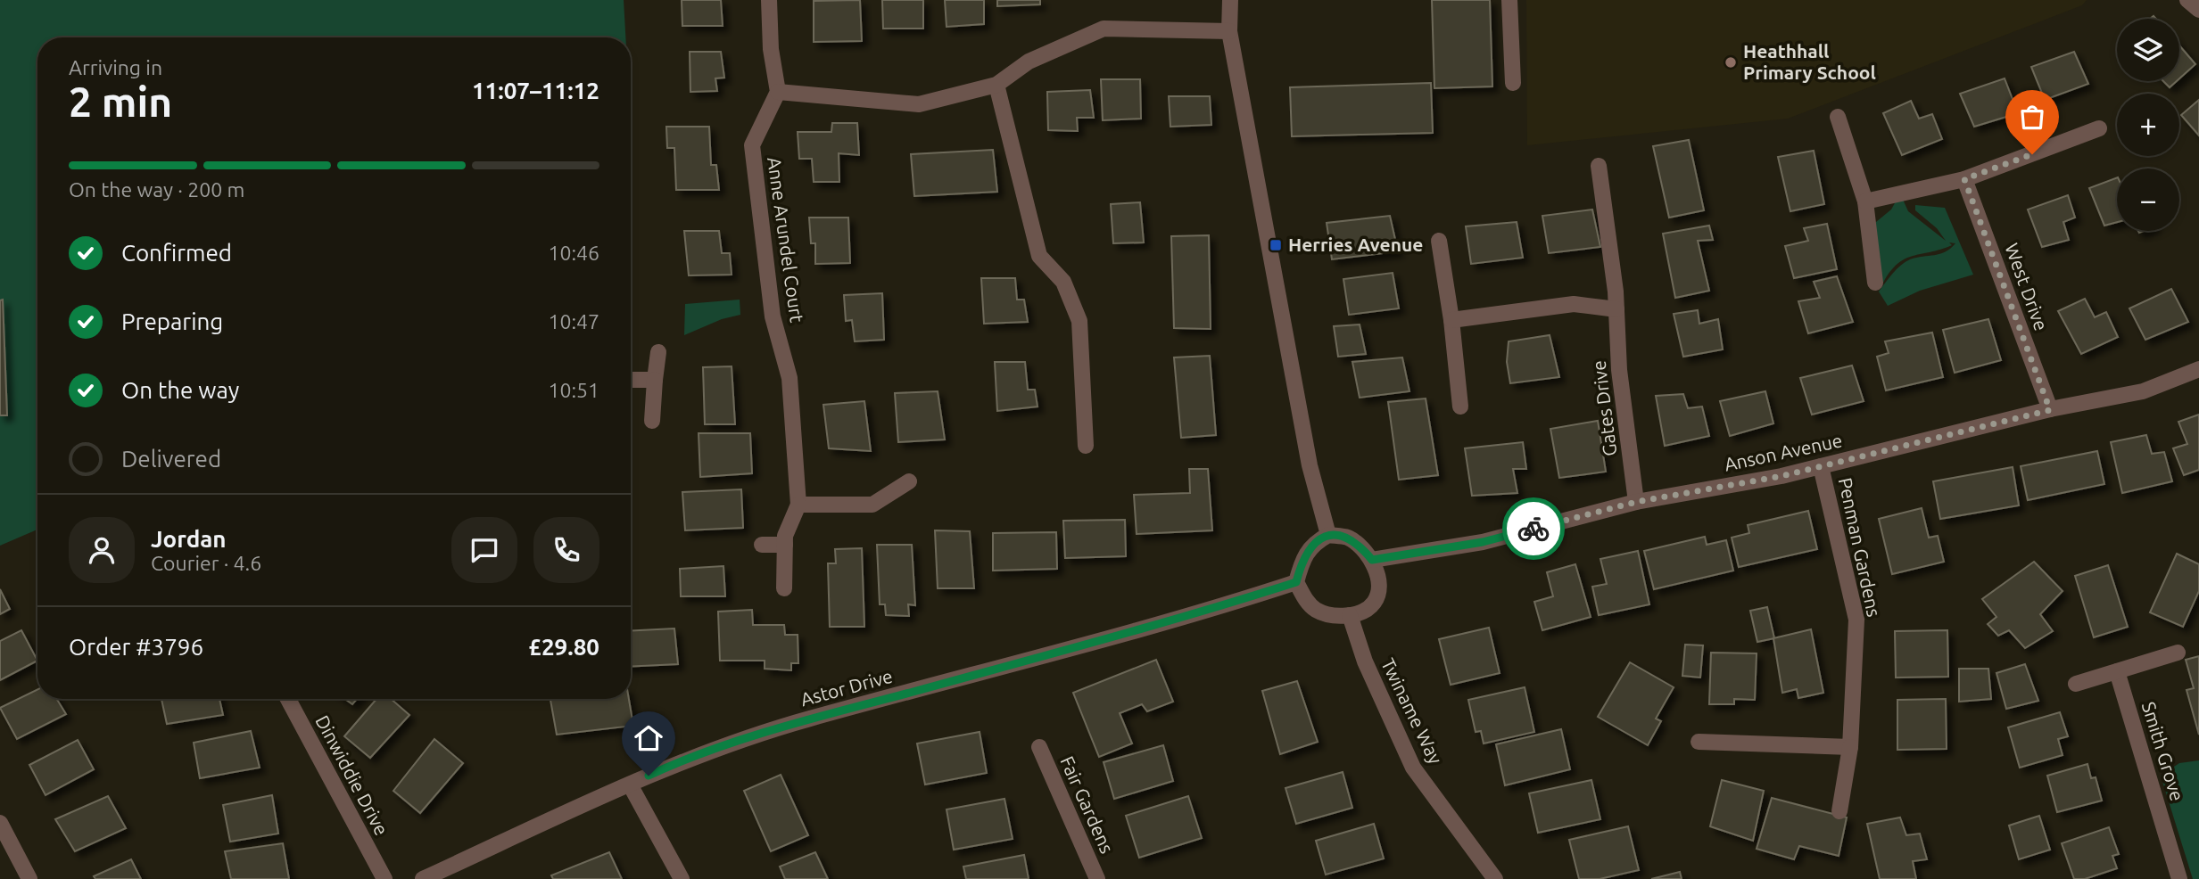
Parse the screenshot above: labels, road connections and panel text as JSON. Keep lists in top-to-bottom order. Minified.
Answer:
{"streets":{"street":["Anne Arundel Court","West Drive","Gates Drive","Anson Avenue","Penman Gardens","Astor Drive","Twiname Way","Smith Grove","Dinwiddie Drive","Fair Gardens"]},"crossings":[["West Drive","Anson Avenue"],["Gates Drive","Anson Avenue"],["Anson Avenue","Penman Gardens"],["Anson Avenue","Astor Drive"],["Anson Avenue","Twiname Way"],["Astor Drive","Twiname Way"]],"places":{"other":["Heathhall Primary School"],"transit":["Herries Avenue"]},"page":{"map_buttons":["+","−"],"heading":["2 min","Arriving in","11:07–11:12"],"panel":["Jordan","Courier · 4.6","Order #3796","£29.80"],"bar":"On the way · 200 m","list":[["Confirmed","10:46"],["Preparing","10:47"],["On the way","10:51"],"Delivered"]}}
